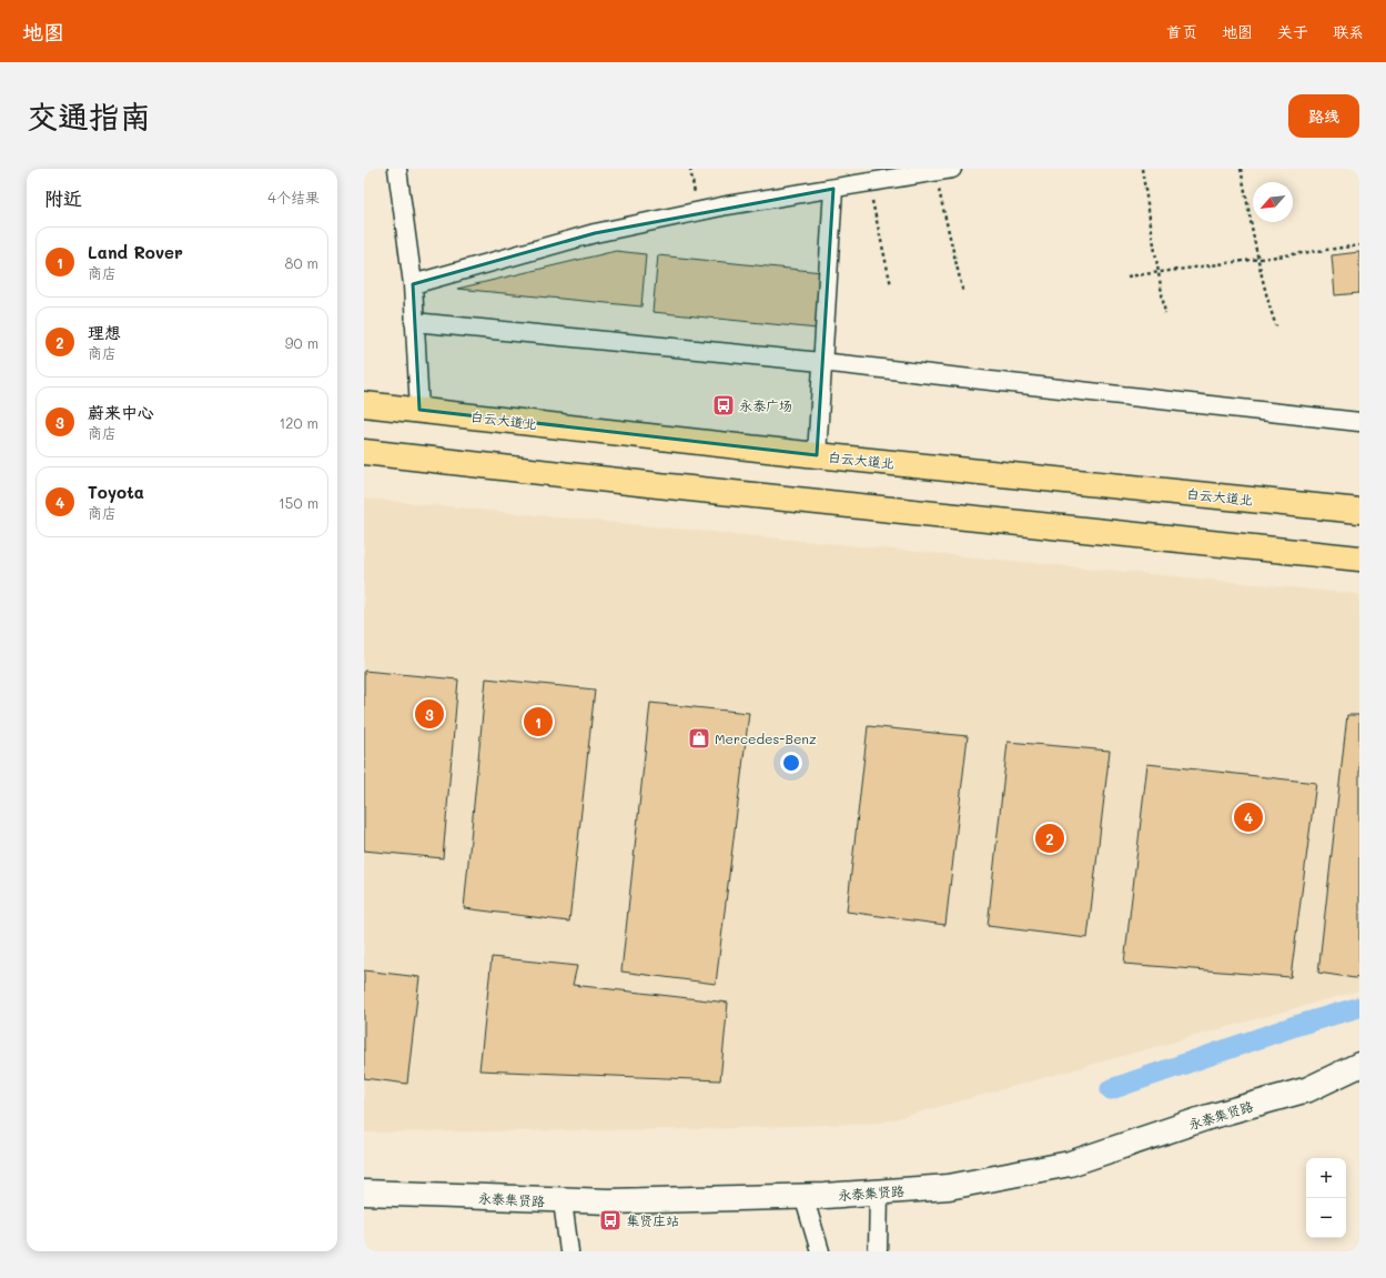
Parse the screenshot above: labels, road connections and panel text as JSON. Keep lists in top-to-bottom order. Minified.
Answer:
{"streets":{"highway":["白云大道北"],"street":["永泰集贤路"]},"places":{"bus stop":["永泰广场","集贤庄站"],"shop":["Mercedes-Benz"]},"north":"bottom left","page":{"header":"地图","nav":["首页","地图","关于","联系"],"buttons":"路线","title":"交通指南","heading":["附近","4个结果"],"list":[{"mark":"1","name":"Land Rover","note":"商店","value":"80 m"},{"mark":"2","name":"理想","note":"商店","value":"90 m"},{"mark":"3","name":"蔚来中心","note":"商店","value":"120 m"},{"mark":"4","name":"Toyota","note":"商店","value":"150 m"}],"pins":["3","1","4","2"],"map_buttons":["+","−"]}}
